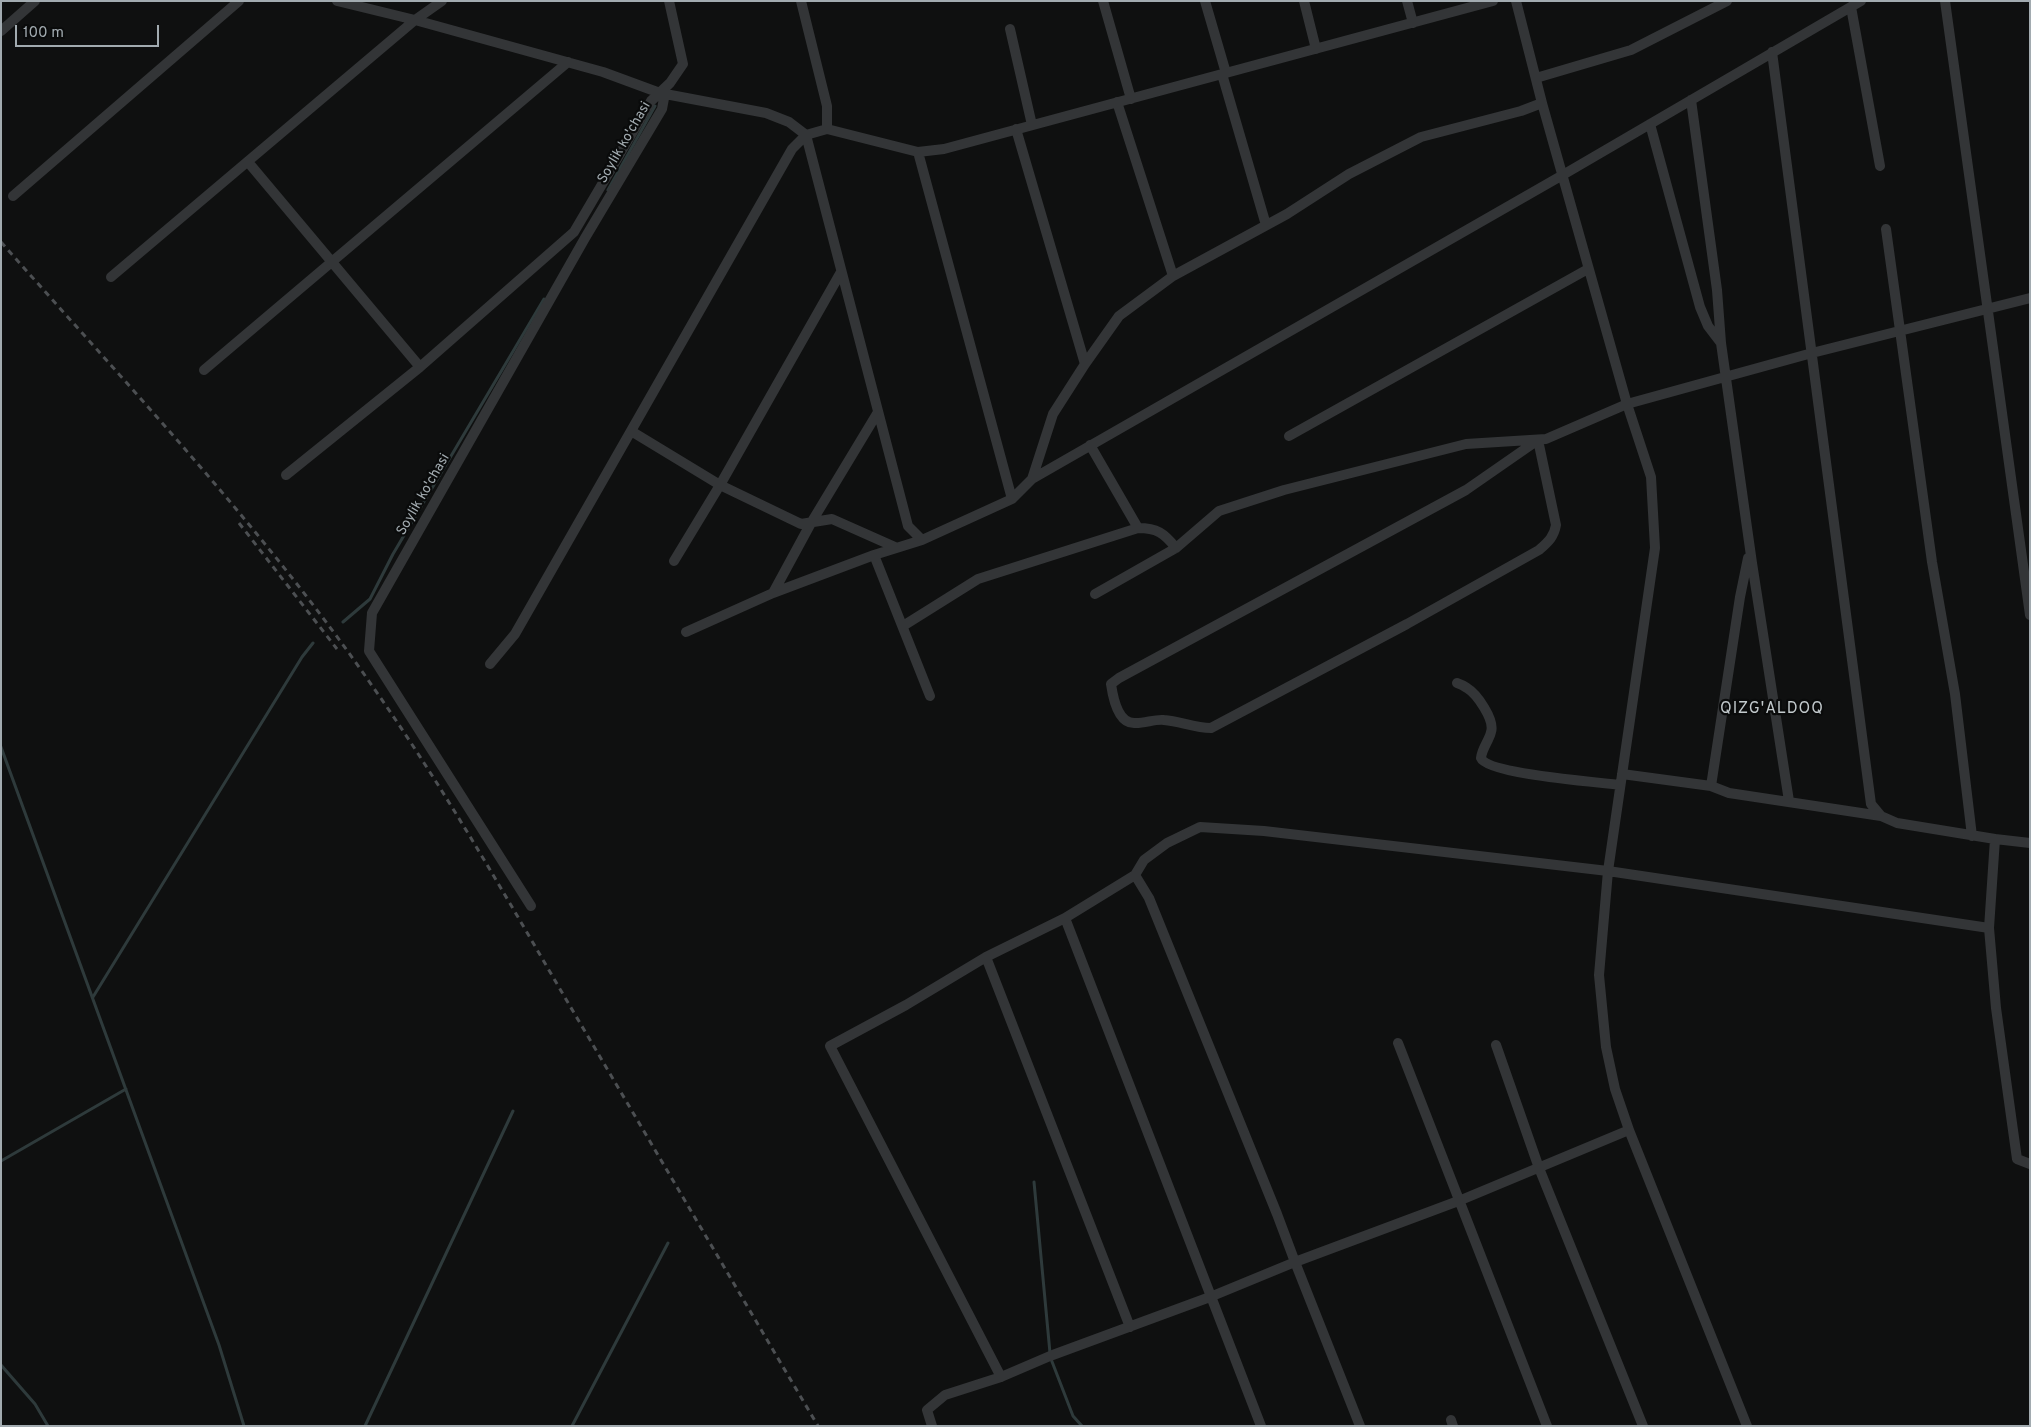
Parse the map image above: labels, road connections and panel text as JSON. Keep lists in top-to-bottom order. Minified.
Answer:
{"streets":{"street":["Soylik ko'chasi"]},"districts":["QIZG'ALDOQ"],"scale_bar":"100 m"}
